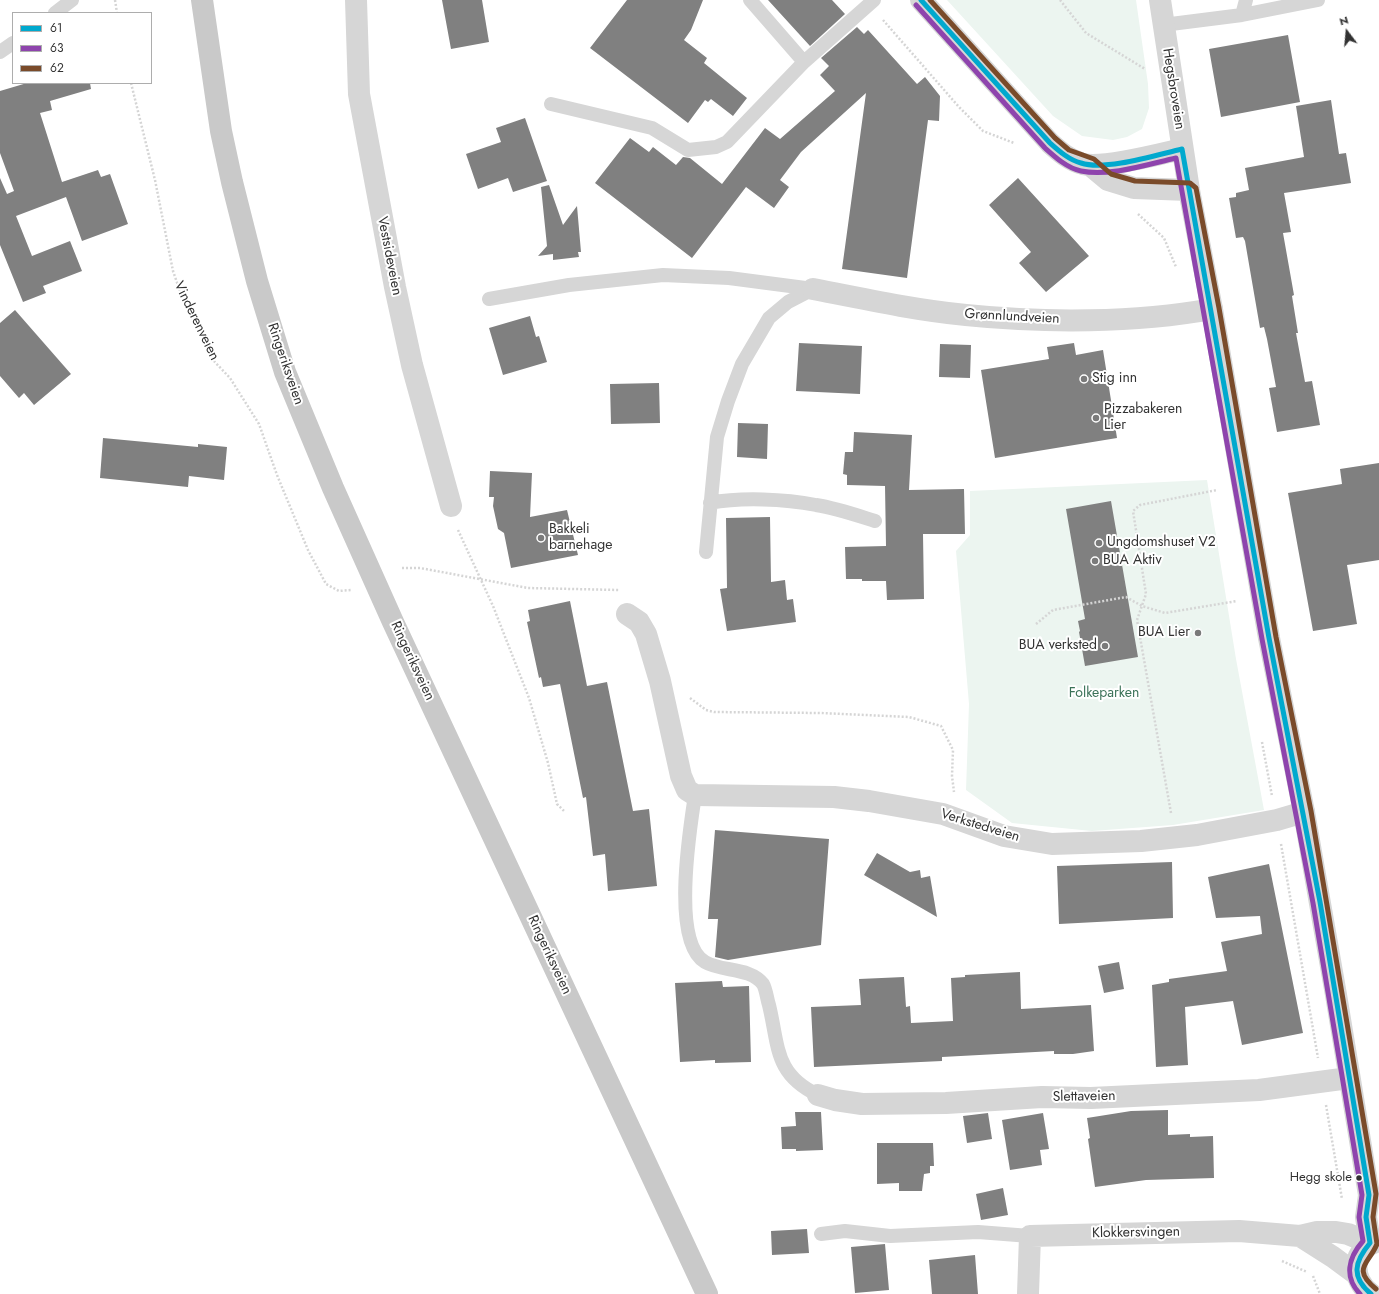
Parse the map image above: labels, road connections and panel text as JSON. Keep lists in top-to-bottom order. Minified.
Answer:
{"streets":{"main road":["Ringeriksveien"],"street":["Hegsbroveien","Vestsideveien","Grønnlundveien","Verkstedveien","Slettaveien","Klokkersvingen"],"path":["Vinderenveien"]},"crossings":[["Hegsbroveien","Grønnlundveien"],["Hegsbroveien","Verkstedveien"],["Hegsbroveien","Slettaveien"],["Hegsbroveien","Klokkersvingen"]],"parks":["Folkeparken"],"places":["Stig inn","Pizzabakeren Lier","Bakkeli barnehage","Ungdomshuset V2","BUA Aktiv","BUA Lier","BUA verksted","Hegg skole"],"lines":["transit line 61","transit line 62","transit line 63"],"legend":["61","63","62"],"north":"top"}
